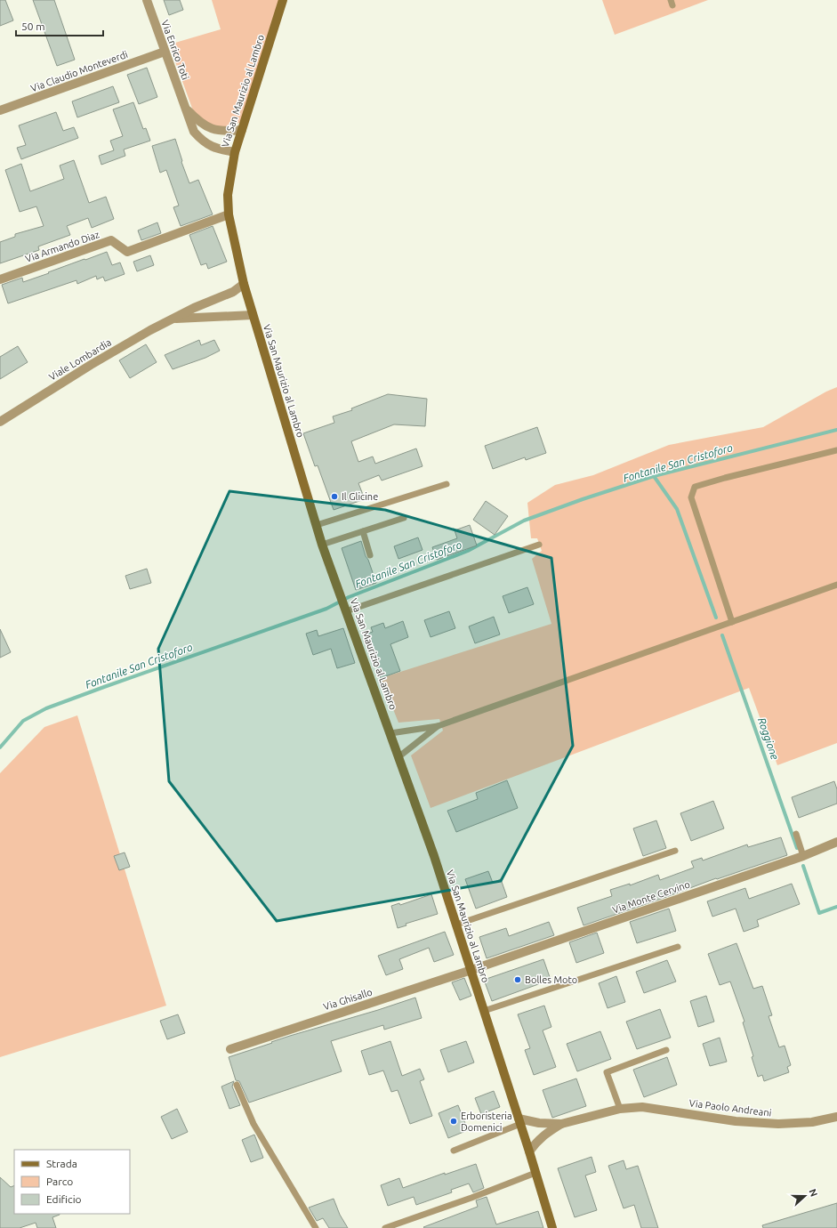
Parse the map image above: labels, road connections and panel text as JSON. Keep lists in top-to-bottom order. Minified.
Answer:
{"streets":{"main road":["Via San Maurizio al Lambro"],"street":["Via Enrico Toti","Via Claudio Monteverdi","Via Armando Diaz","Viale Lombardia","Via Monte Cervino","Via Ghisallo","Via Paolo Andreani"]},"crossings":[["Via Enrico Toti","Via Claudio Monteverdi"],["Via Enrico Toti","Via San Maurizio al Lambro"],["Via San Maurizio al Lambro","Via Armando Diaz"],["Via San Maurizio al Lambro","Viale Lombardia"],["Via San Maurizio al Lambro","Via Monte Cervino"],["Via San Maurizio al Lambro","Via Ghisallo"],["Via San Maurizio al Lambro","Via Paolo Andreani"],["Via Monte Cervino","Via Ghisallo"]],"water":["Fontanile San Cristoforo","Roggione"],"places":["Il Glicine","Bolles Moto","Erboristeria Domenici"],"legend":["Strada","Parco","Edificio"],"scale_bar":"50 m","north":"right"}
